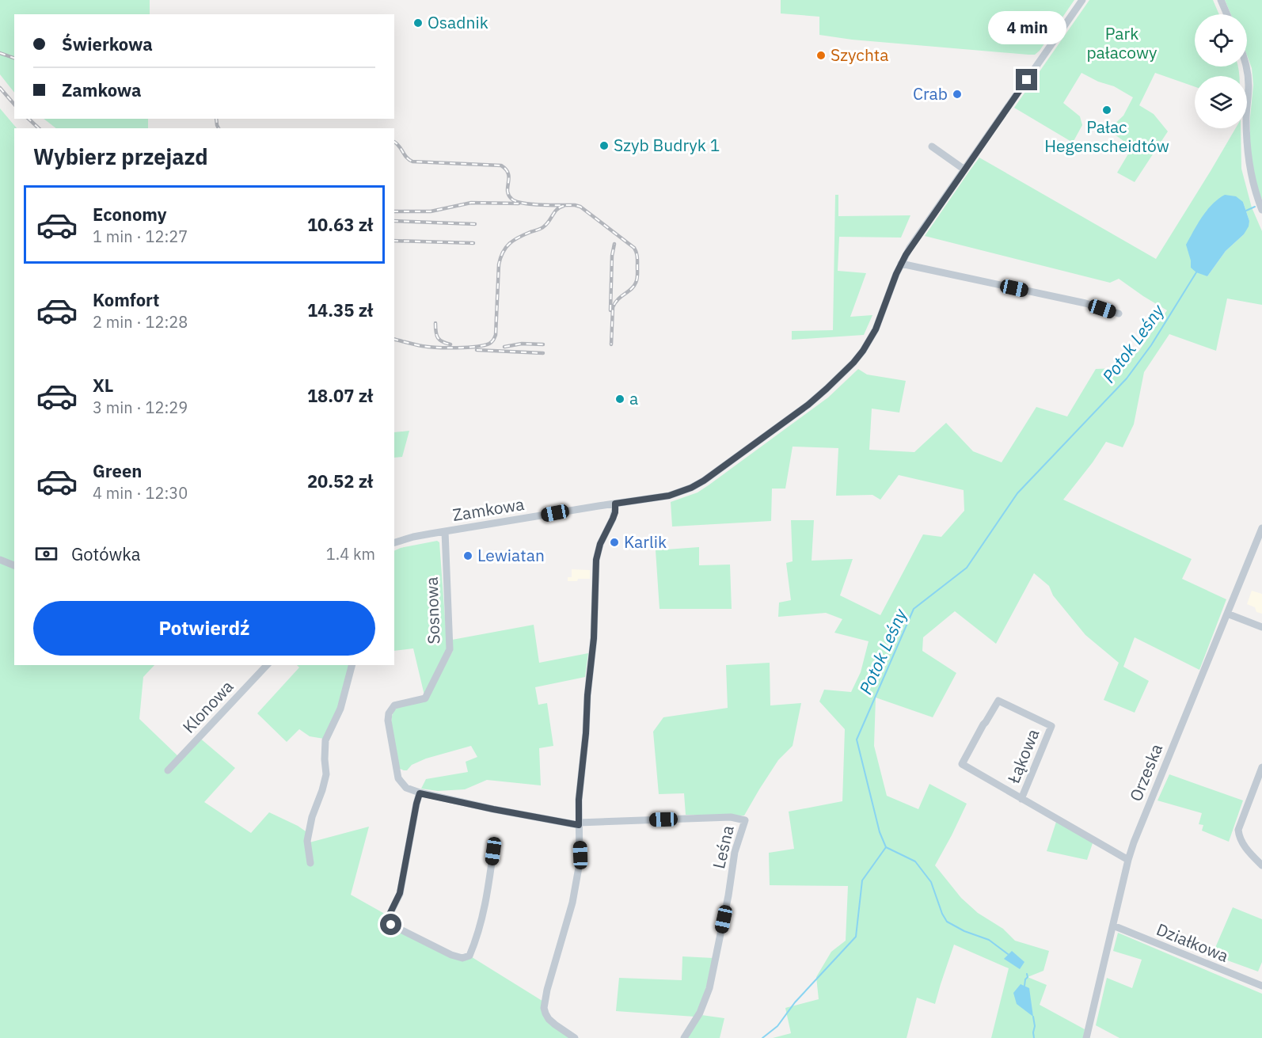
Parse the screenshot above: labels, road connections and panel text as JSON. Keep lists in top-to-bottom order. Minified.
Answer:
{"streets":{"street":["Zamkowa","Sosnowa","Klonowa","Łąkowa","Orzeska","Leśna","Działkowa"]},"crossings":[["Zamkowa","Sosnowa"],["Łąkowa","Orzeska"],["Orzeska","Działkowa"]],"water":["Potok Leśny"],"parks":["Park pałacowy"],"places":["Osadnik","Szychta","Crab","Pałac Hegenscheidtów","Szyb Budryk 1","a","Karlik","Lewiatan"],"page":{"bubble":"4 min","banner":["Świerkowa","Zamkowa"],"heading":"Wybierz przejazd","list":[{"name":"Economy","note":"1 min · 12:27","value":"10.63 zł"},{"name":"Komfort","note":"2 min · 12:28","value":"14.35 zł"},{"name":"XL","note":"3 min · 12:29","value":"18.07 zł"},{"name":"Green","note":"4 min · 12:30","value":"20.52 zł"}],"pay":["Gotówka","1.4 km"],"buttons":"Potwierdź"}}
